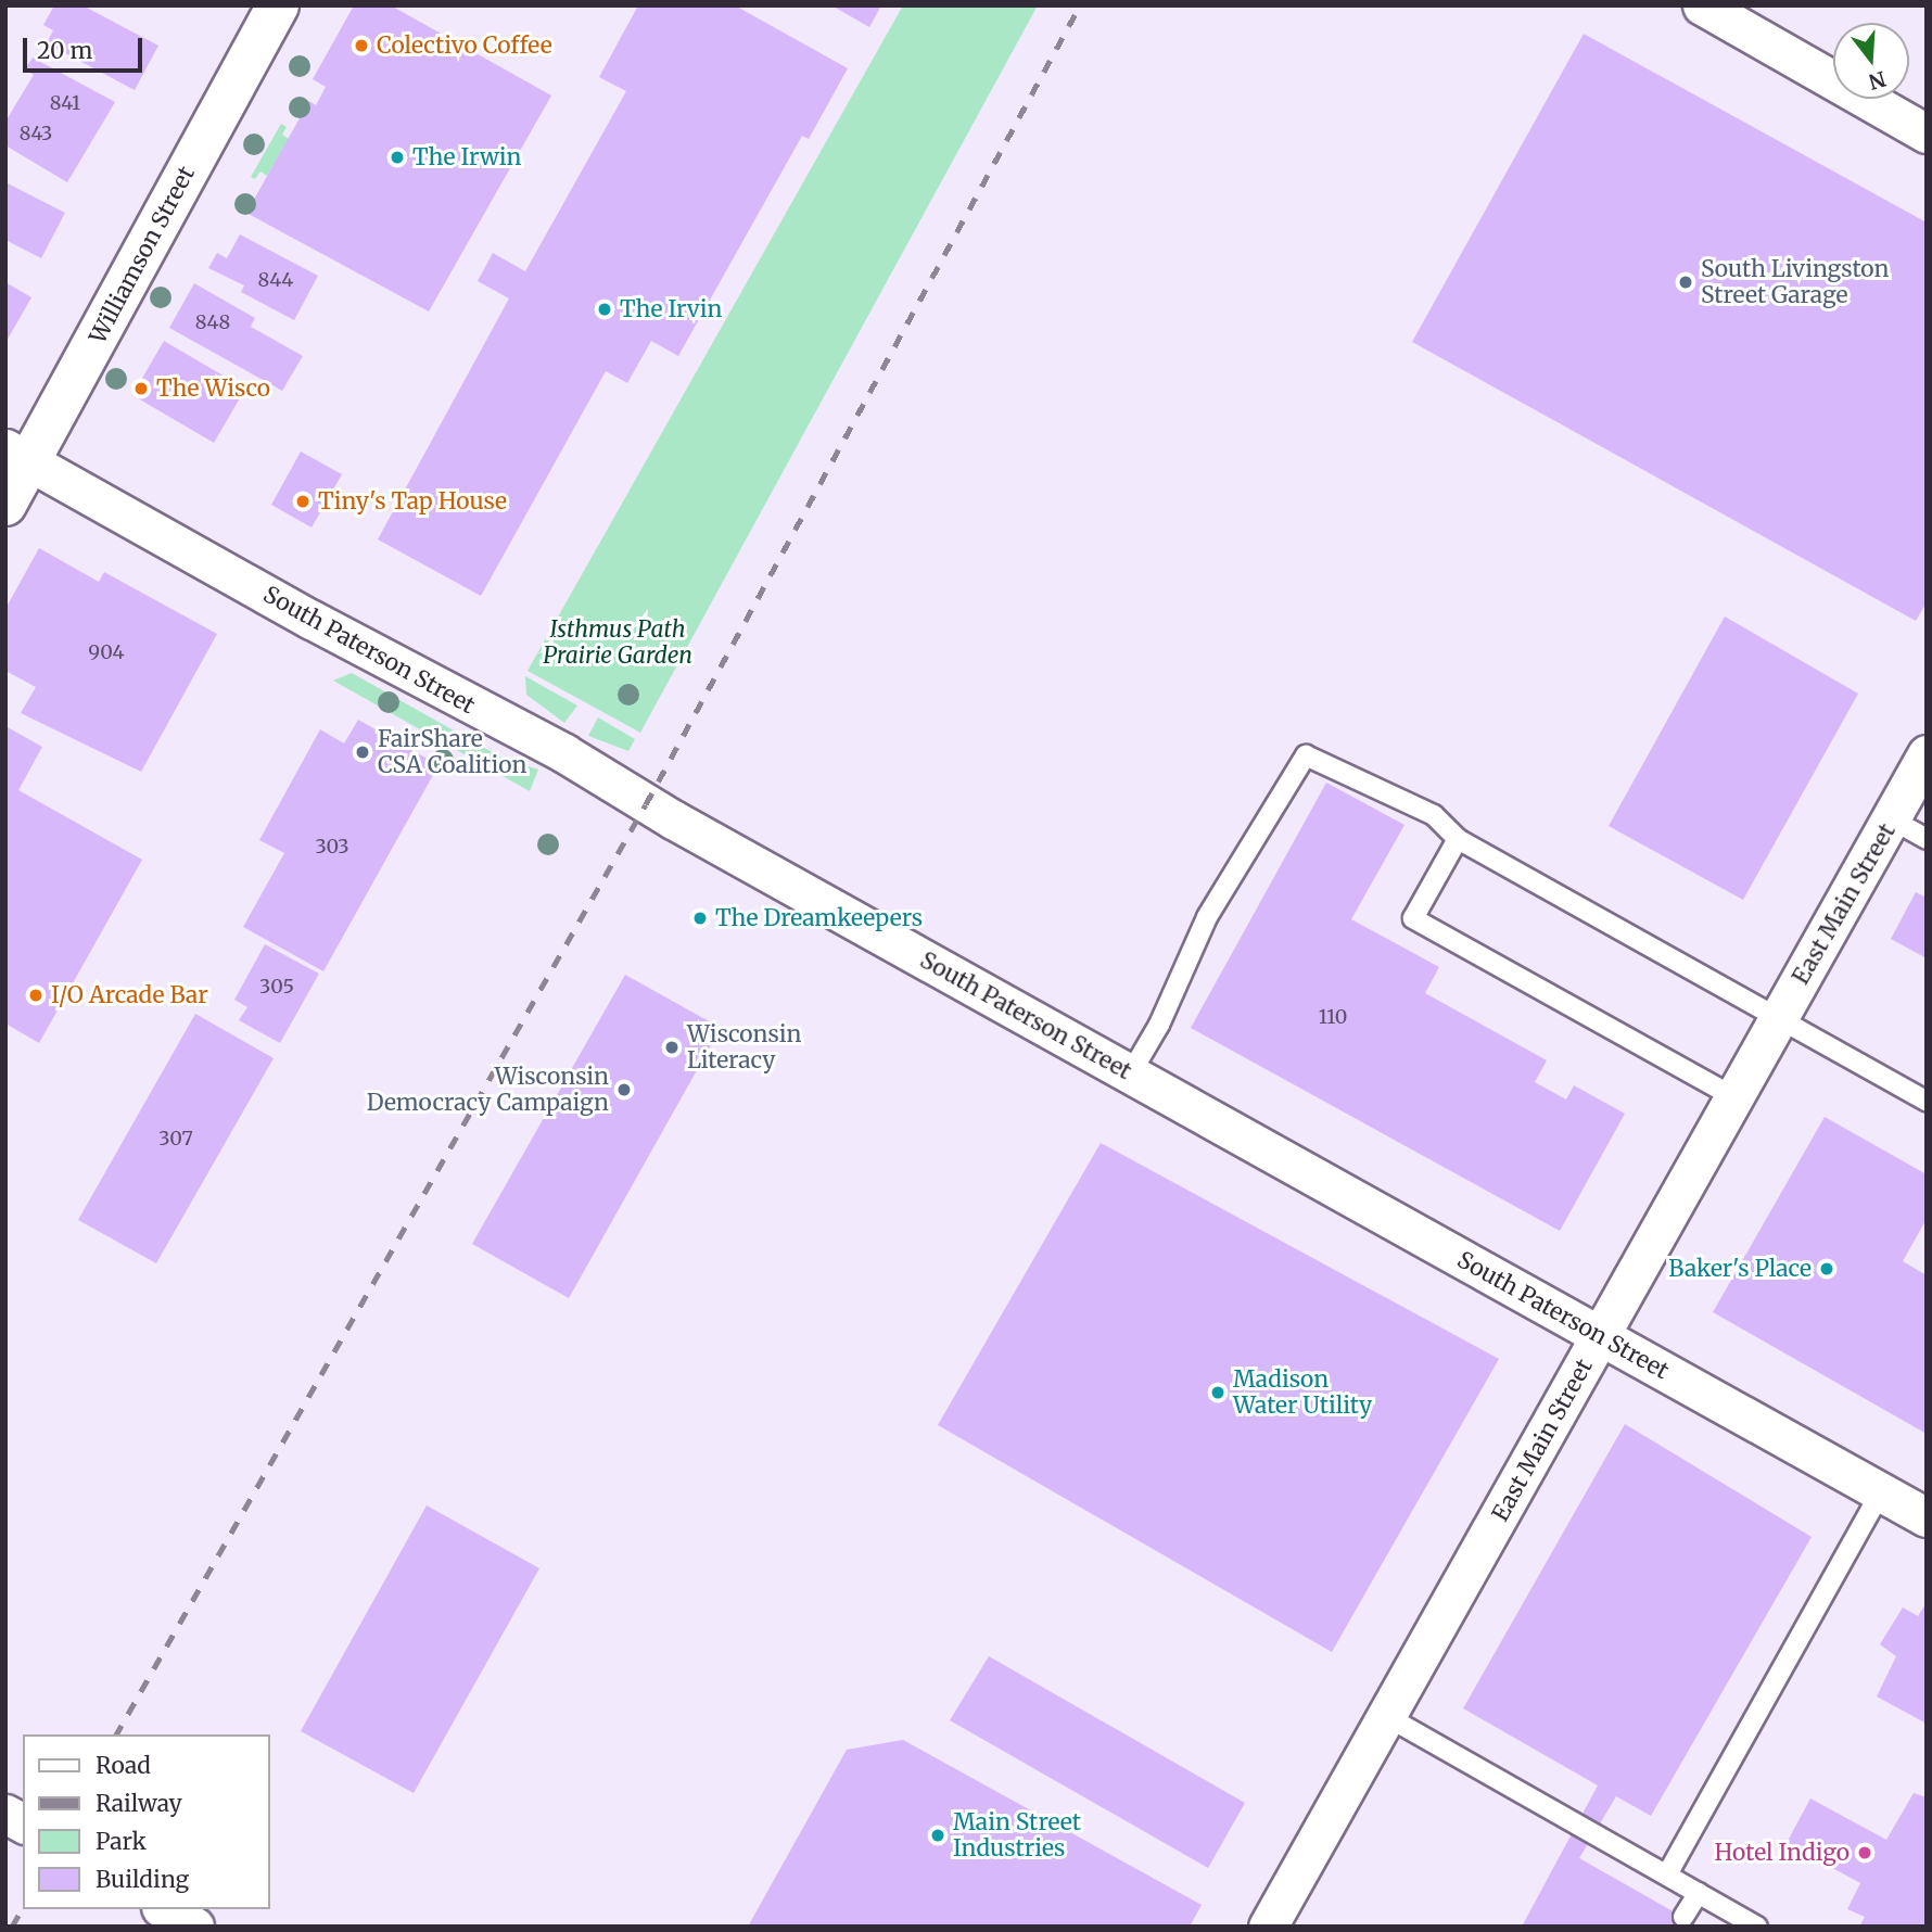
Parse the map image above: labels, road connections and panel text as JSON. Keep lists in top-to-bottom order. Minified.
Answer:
{"streets":{"street":["Williamson Street","South Paterson Street","East Main Street"]},"crossings":[["Williamson Street","South Paterson Street"],["South Paterson Street","East Main Street"]],"parks":["Isthmus Path Prairie Garden"],"places":["Colectivo Coffee","The Irwin","South Livingston Street Garage","The Irvin","The Wisco","Tiny's Tap House","FairShare CSA Coalition","The Dreamkeepers","I/O Arcade Bar","Wisconsin Literacy","Wisconsin Democracy Campaign","Baker's Place","Madison Water Utility","Main Street Industries","Hotel Indigo"],"house_numbers":["841","843","844","848","904","303","305","110","307"],"legend":["Road","Railway","Park","Building"],"scale_bar":"20 m","north":"bottom"}
